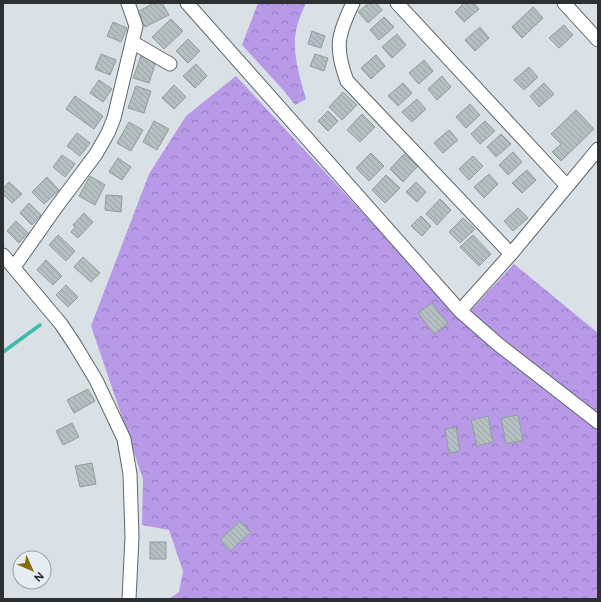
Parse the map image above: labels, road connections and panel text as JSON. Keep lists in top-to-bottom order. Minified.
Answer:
{"north":"bottom right"}
